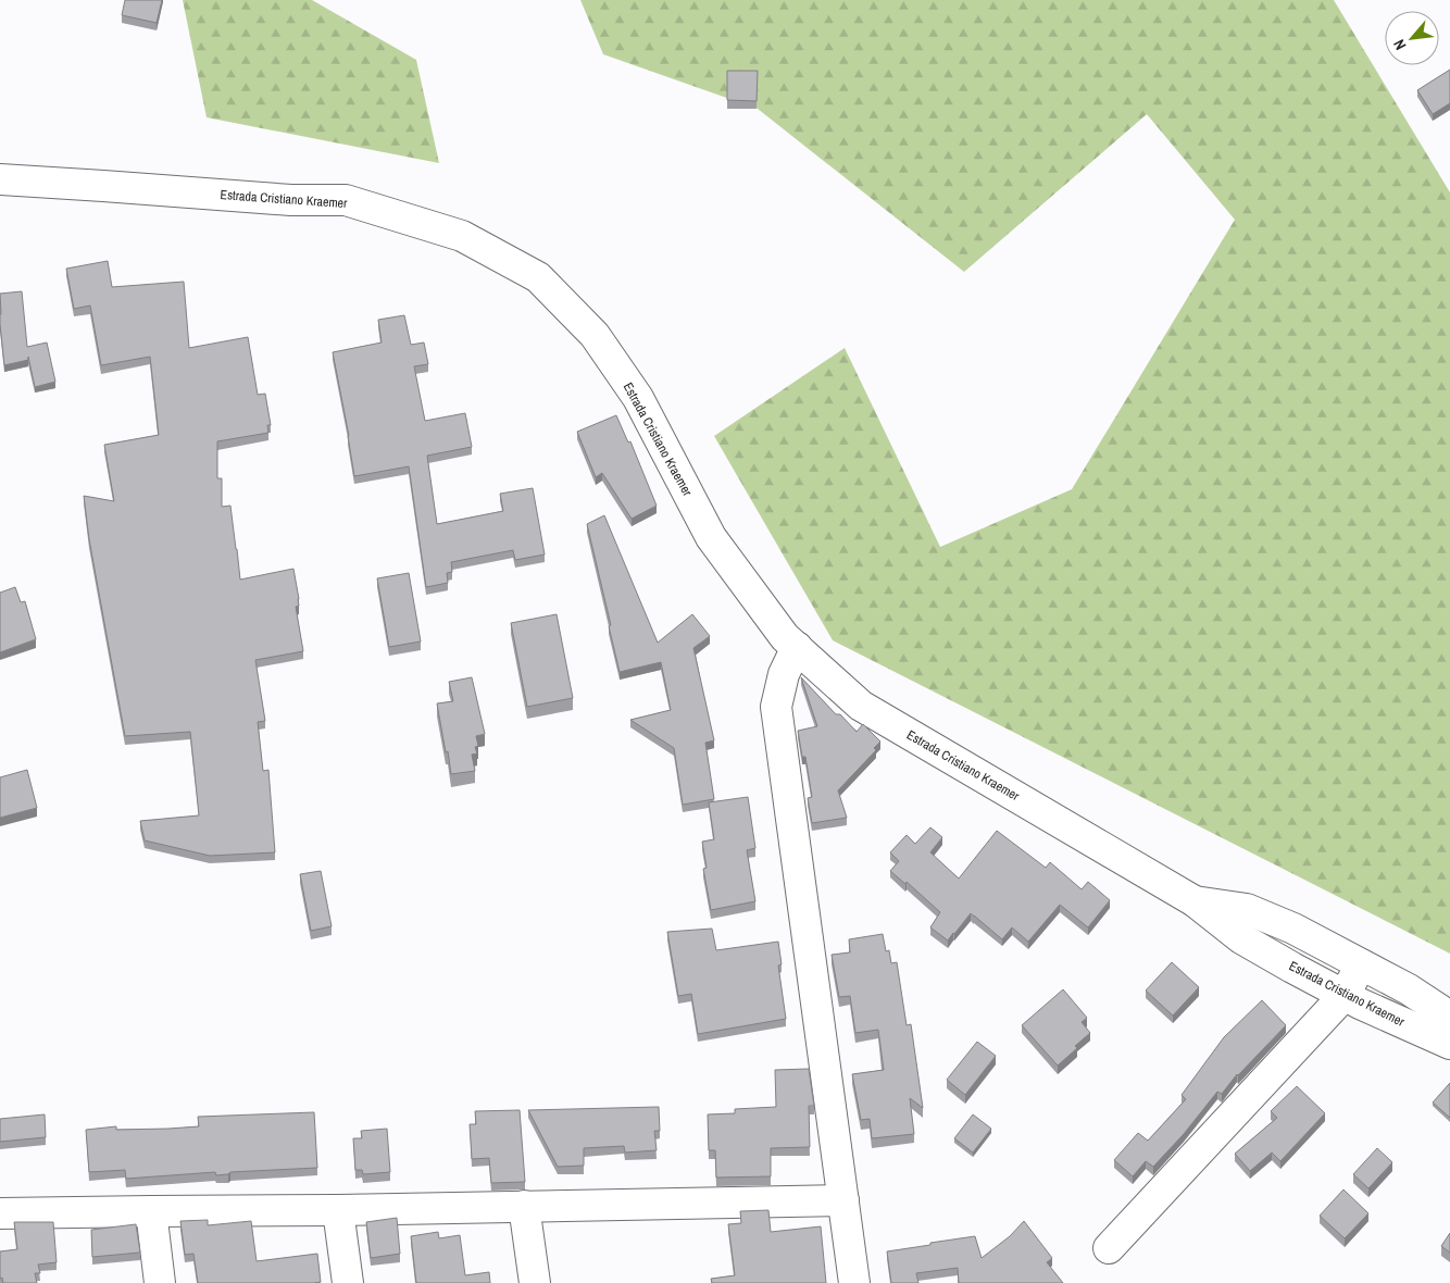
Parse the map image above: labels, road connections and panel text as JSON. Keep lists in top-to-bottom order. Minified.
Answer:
{"streets":{"street":["Estrada Cristiano Kraemer"]},"north":"bottom left"}
